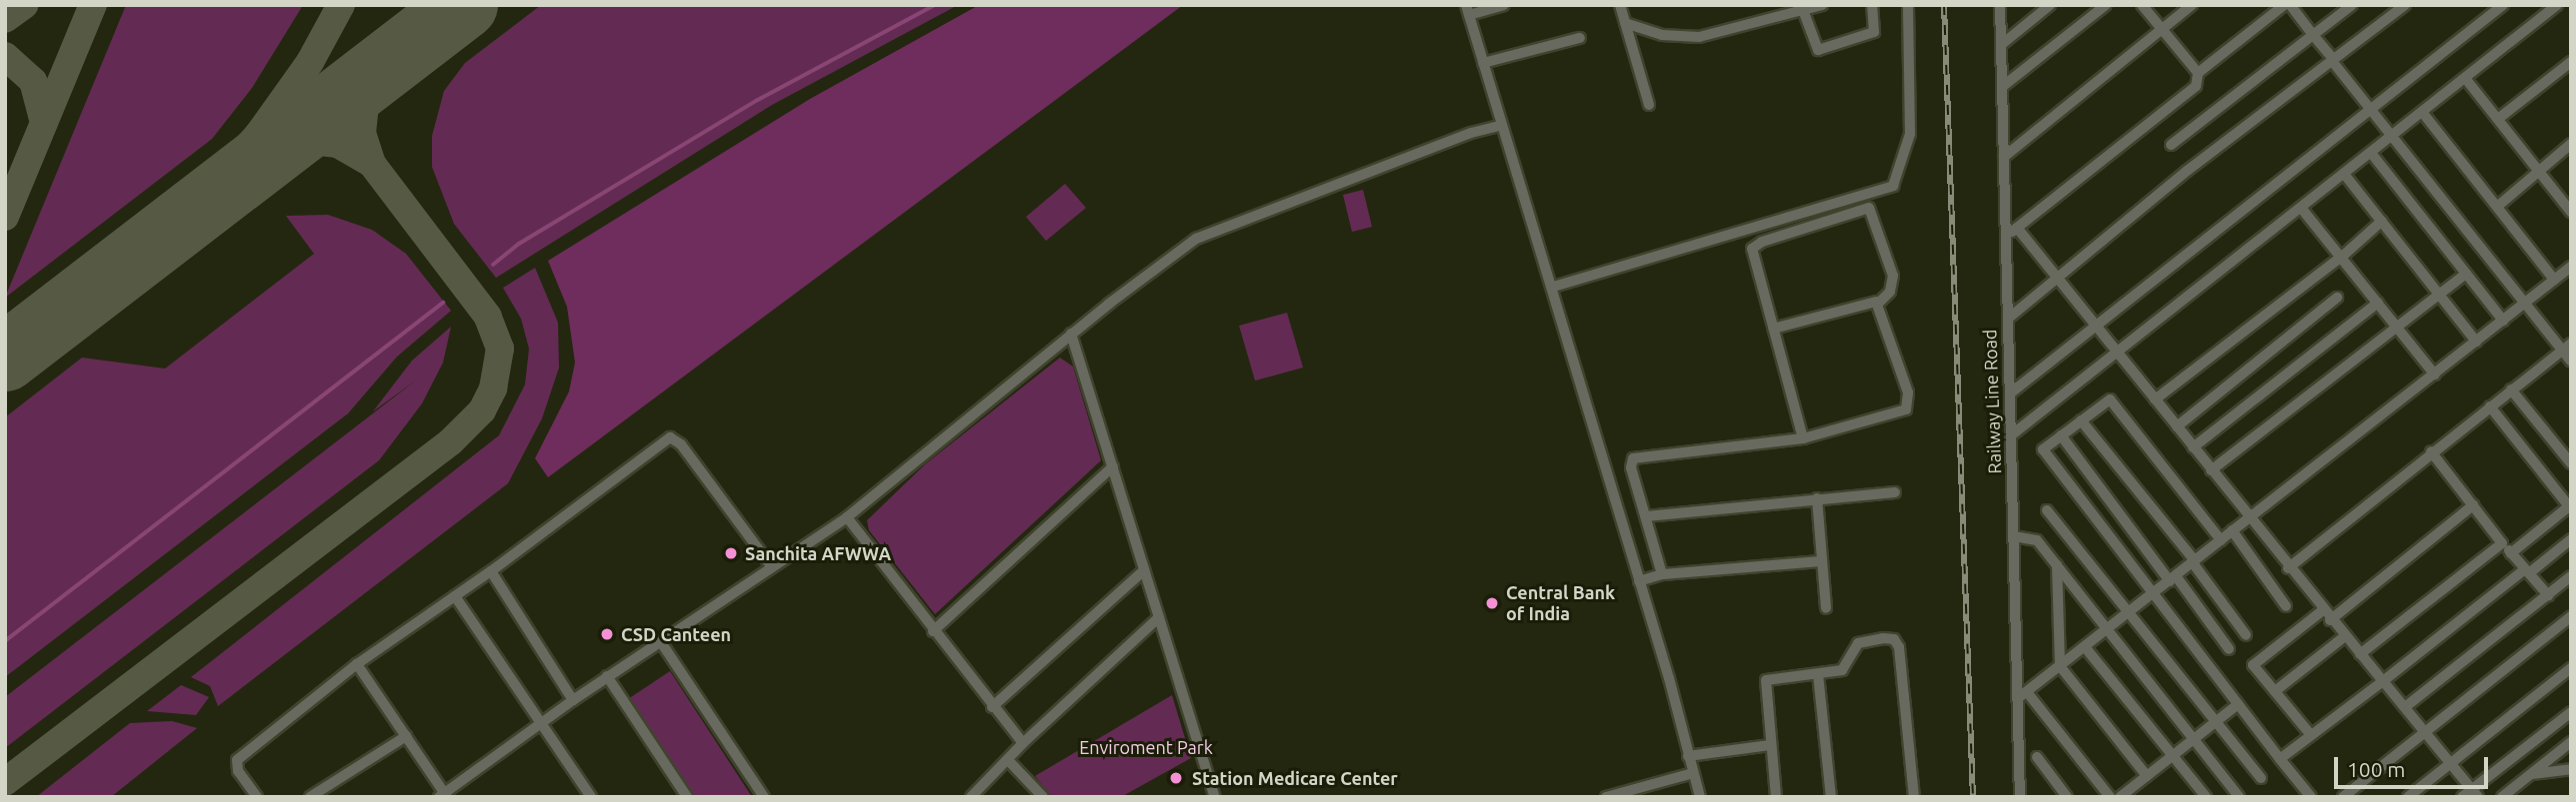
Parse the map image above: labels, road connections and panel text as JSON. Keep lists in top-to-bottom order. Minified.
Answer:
{"streets":{"street":["Railway Line Road"]},"parks":["Enviroment Park"],"places":["Sanchita AFWWA","Central Bank of India","CSD Canteen","Station Medicare Center"],"scale_bar":"100 m"}
